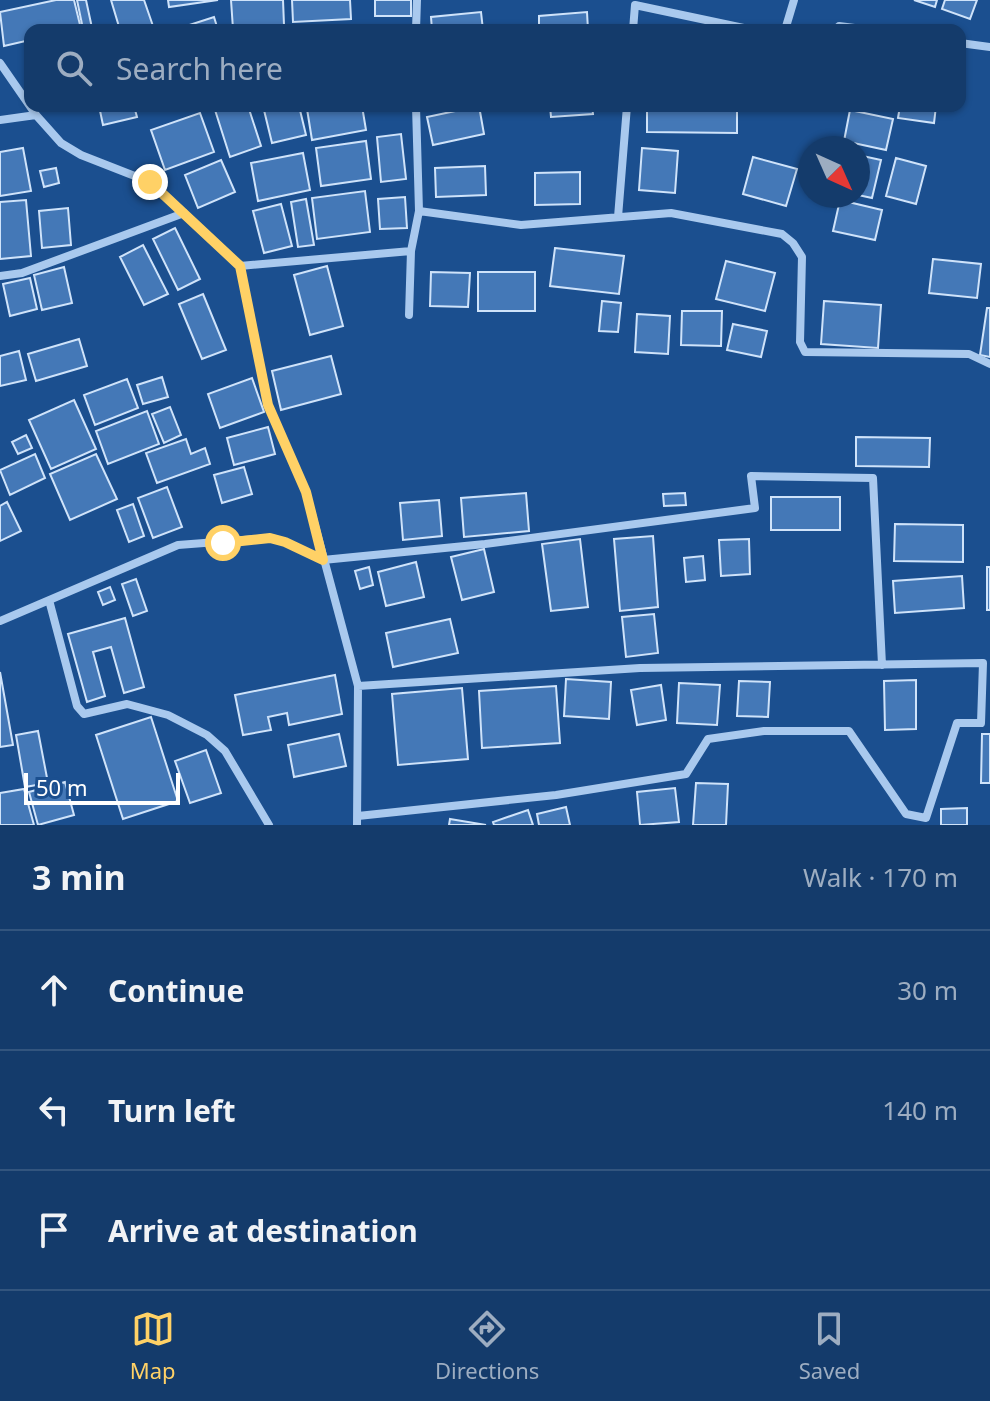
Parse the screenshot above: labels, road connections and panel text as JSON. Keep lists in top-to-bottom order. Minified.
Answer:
{"scale_bar":"50 m","north":"bottom right","page":{"search":"Search here","scale":"50 m","heading":["3 min","Walk · 170 m"],"list":[["Continue","30 m"],["Turn left","140 m"],"Arrive at destination"],"nav":["Map","Directions","Saved"]}}
